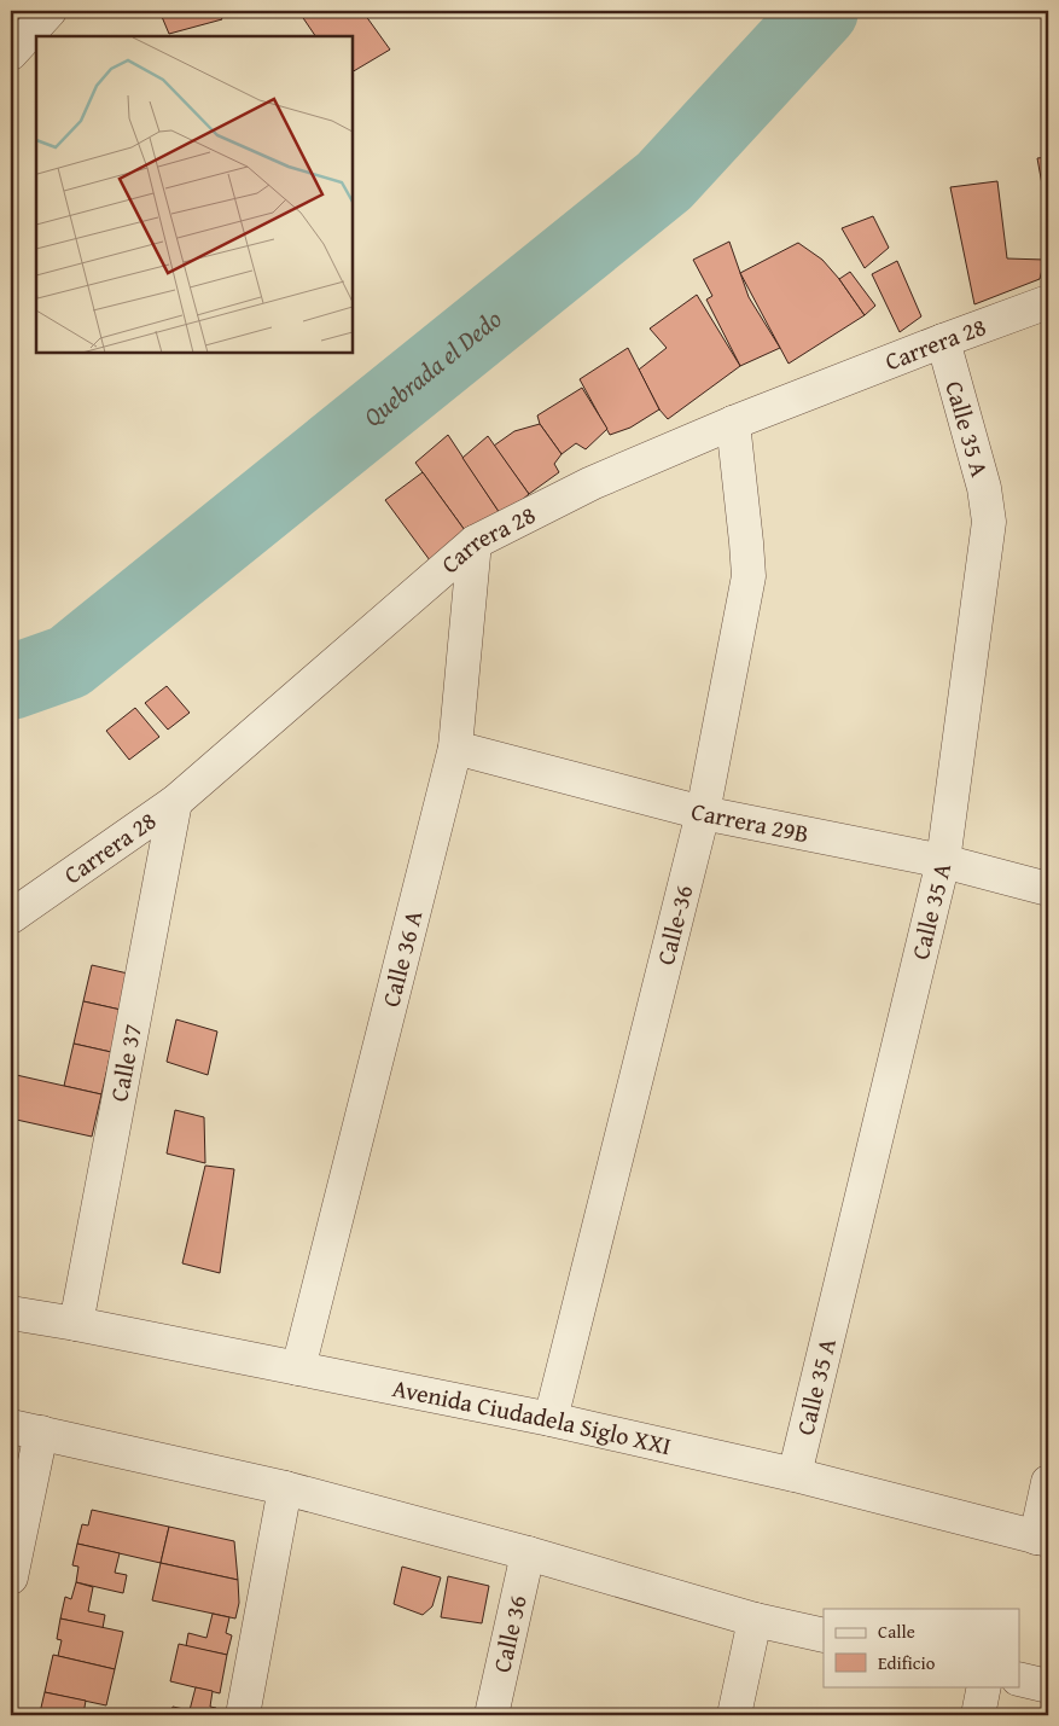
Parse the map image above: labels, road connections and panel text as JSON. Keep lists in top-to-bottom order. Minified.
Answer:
{"streets":{"street":["Carrera 28","Calle 35 A","Carrera 29B","Calle-36","Calle 36 A","Calle 37","Avenida Ciudadela Siglo XXI","Calle 36"]},"crossings":[["Carrera 28","Calle 35 A"],["Carrera 28","Calle-36"],["Carrera 28","Calle 36 A"],["Carrera 28","Calle 37"],["Calle 35 A","Carrera 29B"],["Calle 35 A","Avenida Ciudadela Siglo XXI"],["Carrera 29B","Calle-36"],["Carrera 29B","Calle 36 A"],["Calle-36","Avenida Ciudadela Siglo XXI"],["Calle 36 A","Avenida Ciudadela Siglo XXI"],["Calle 37","Avenida Ciudadela Siglo XXI"]],"water":["Quebrada el Dedo"],"legend":["Calle","Edificio"]}
